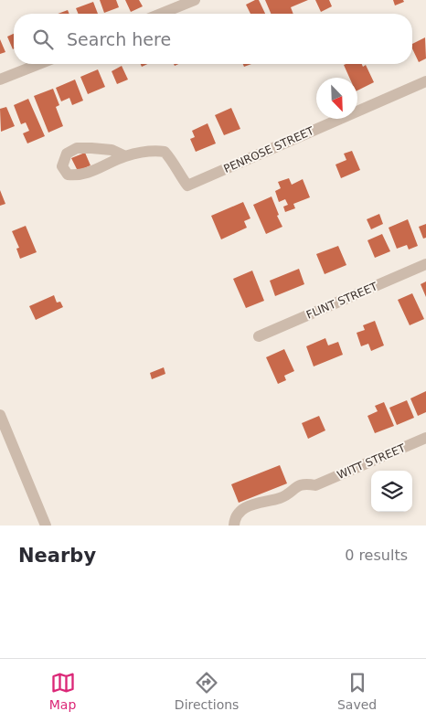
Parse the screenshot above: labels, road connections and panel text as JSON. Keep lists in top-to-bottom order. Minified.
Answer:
{"streets":{"street":["PENROSE STREET","FLINT STREET","WITT STREET"]},"north":"bottom right","page":{"search":"Search here","heading":["Nearby","0 results"],"nav":["Map","Directions","Saved"]}}
